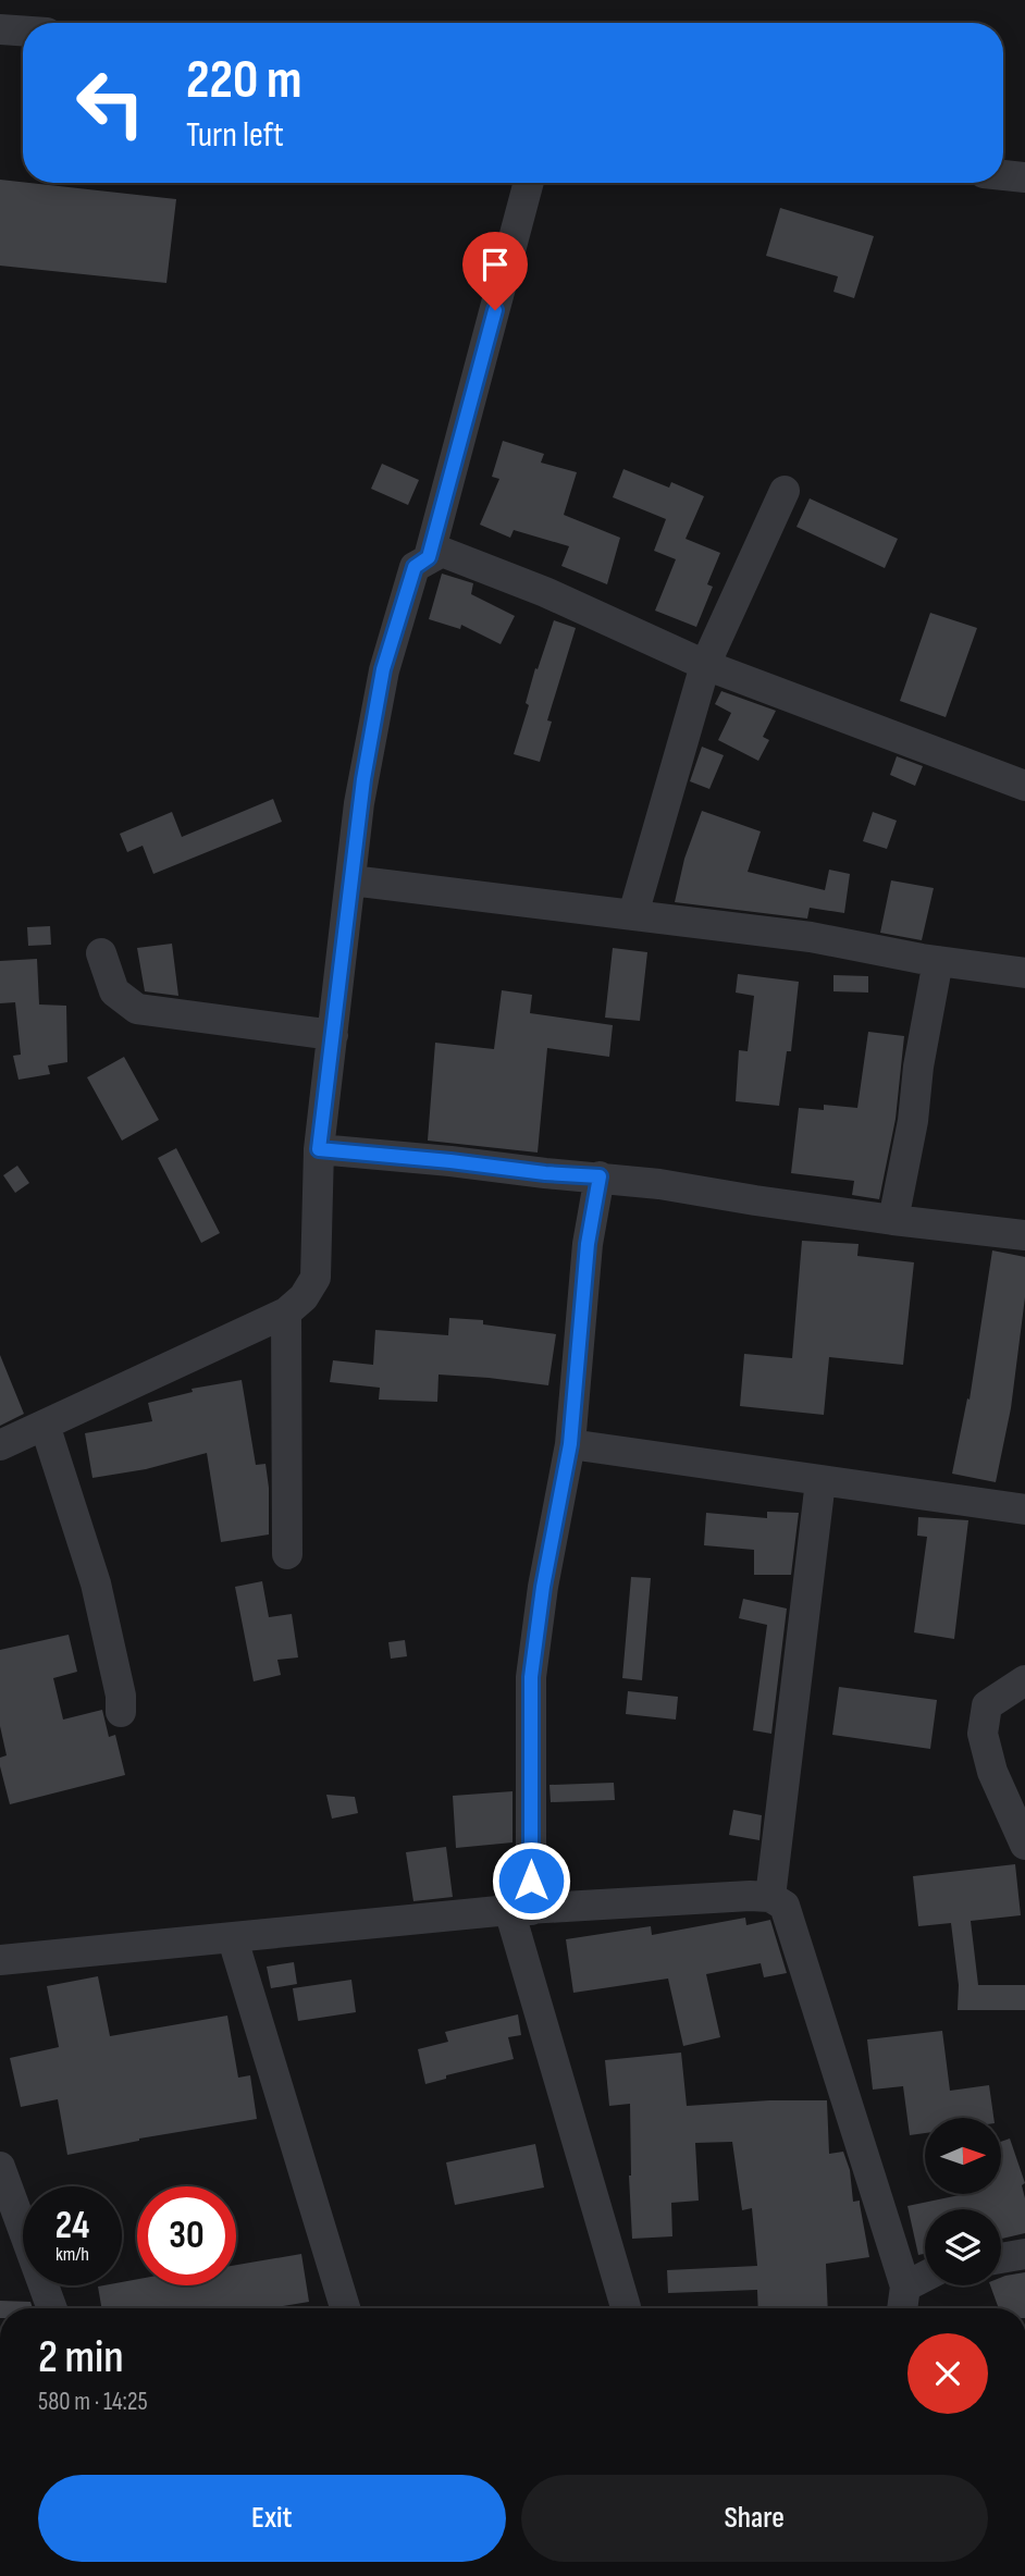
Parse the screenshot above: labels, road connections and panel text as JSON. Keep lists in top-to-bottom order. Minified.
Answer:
{"north":"right","page":{"turn":["220 m","Turn left"],"speed":"24 km/h","limit":"30","heading":["2 min","580 m · 14:25"],"buttons":["Exit","Share"]}}
